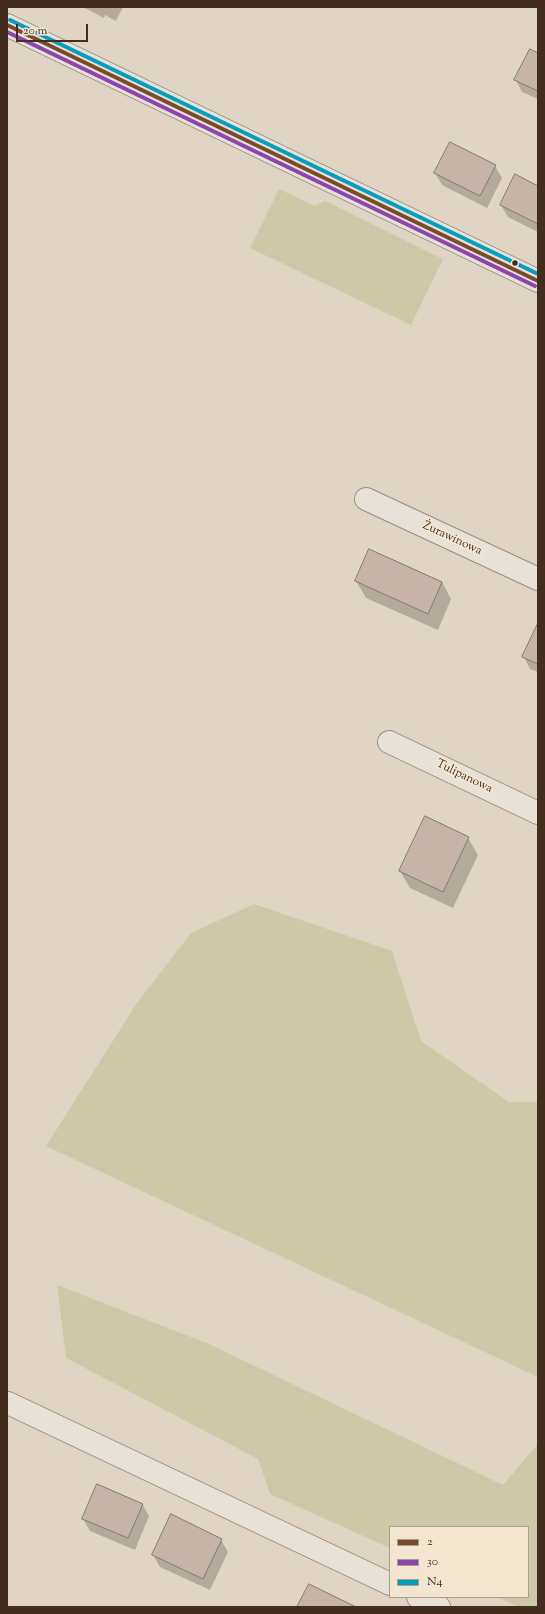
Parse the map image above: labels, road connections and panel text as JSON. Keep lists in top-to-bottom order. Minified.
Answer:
{"streets":{"street":["Żurawinowa","Tulipanowa"]},"lines":["transit line N4","transit line 2","transit line 30"],"legend":["2","30","N4"],"scale_bar":"20 m"}
